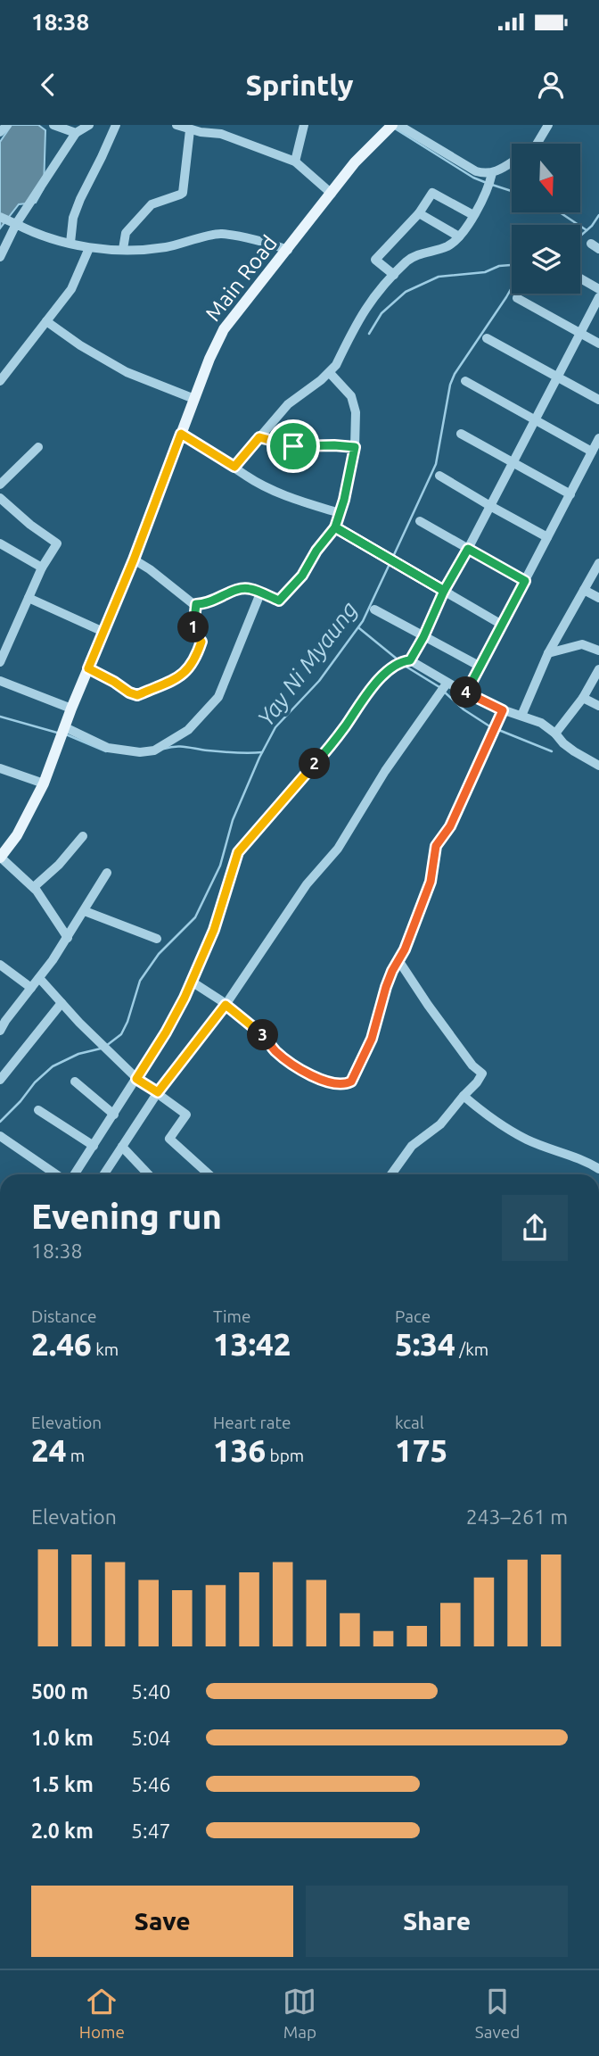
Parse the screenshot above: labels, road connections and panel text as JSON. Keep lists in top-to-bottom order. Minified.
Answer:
{"streets":{"main road":["Main Road"]},"water":["Yay Ni Myaung"],"north":"bottom","page":{"status":"18:38","header":"Sprintly","pins":["1","4","2","3"],"heading":["Evening run","18:38"],"stats":[["Distance","2.46 km"],["Time","13:42"],["Pace","5:34 /km"],["Elevation","24 m"],["Heart rate","136 bpm"],["kcal","175"]],"chart":["Elevation","243–261 m"],"list":[{"name":"500 m","note":"5:40"},{"name":"1.0 km","note":"5:04"},{"name":"1.5 km","note":"5:46"},{"name":"2.0 km","note":"5:47"}],"buttons":["Save","Share"],"tabs":["Home","Map","Saved"]}}
